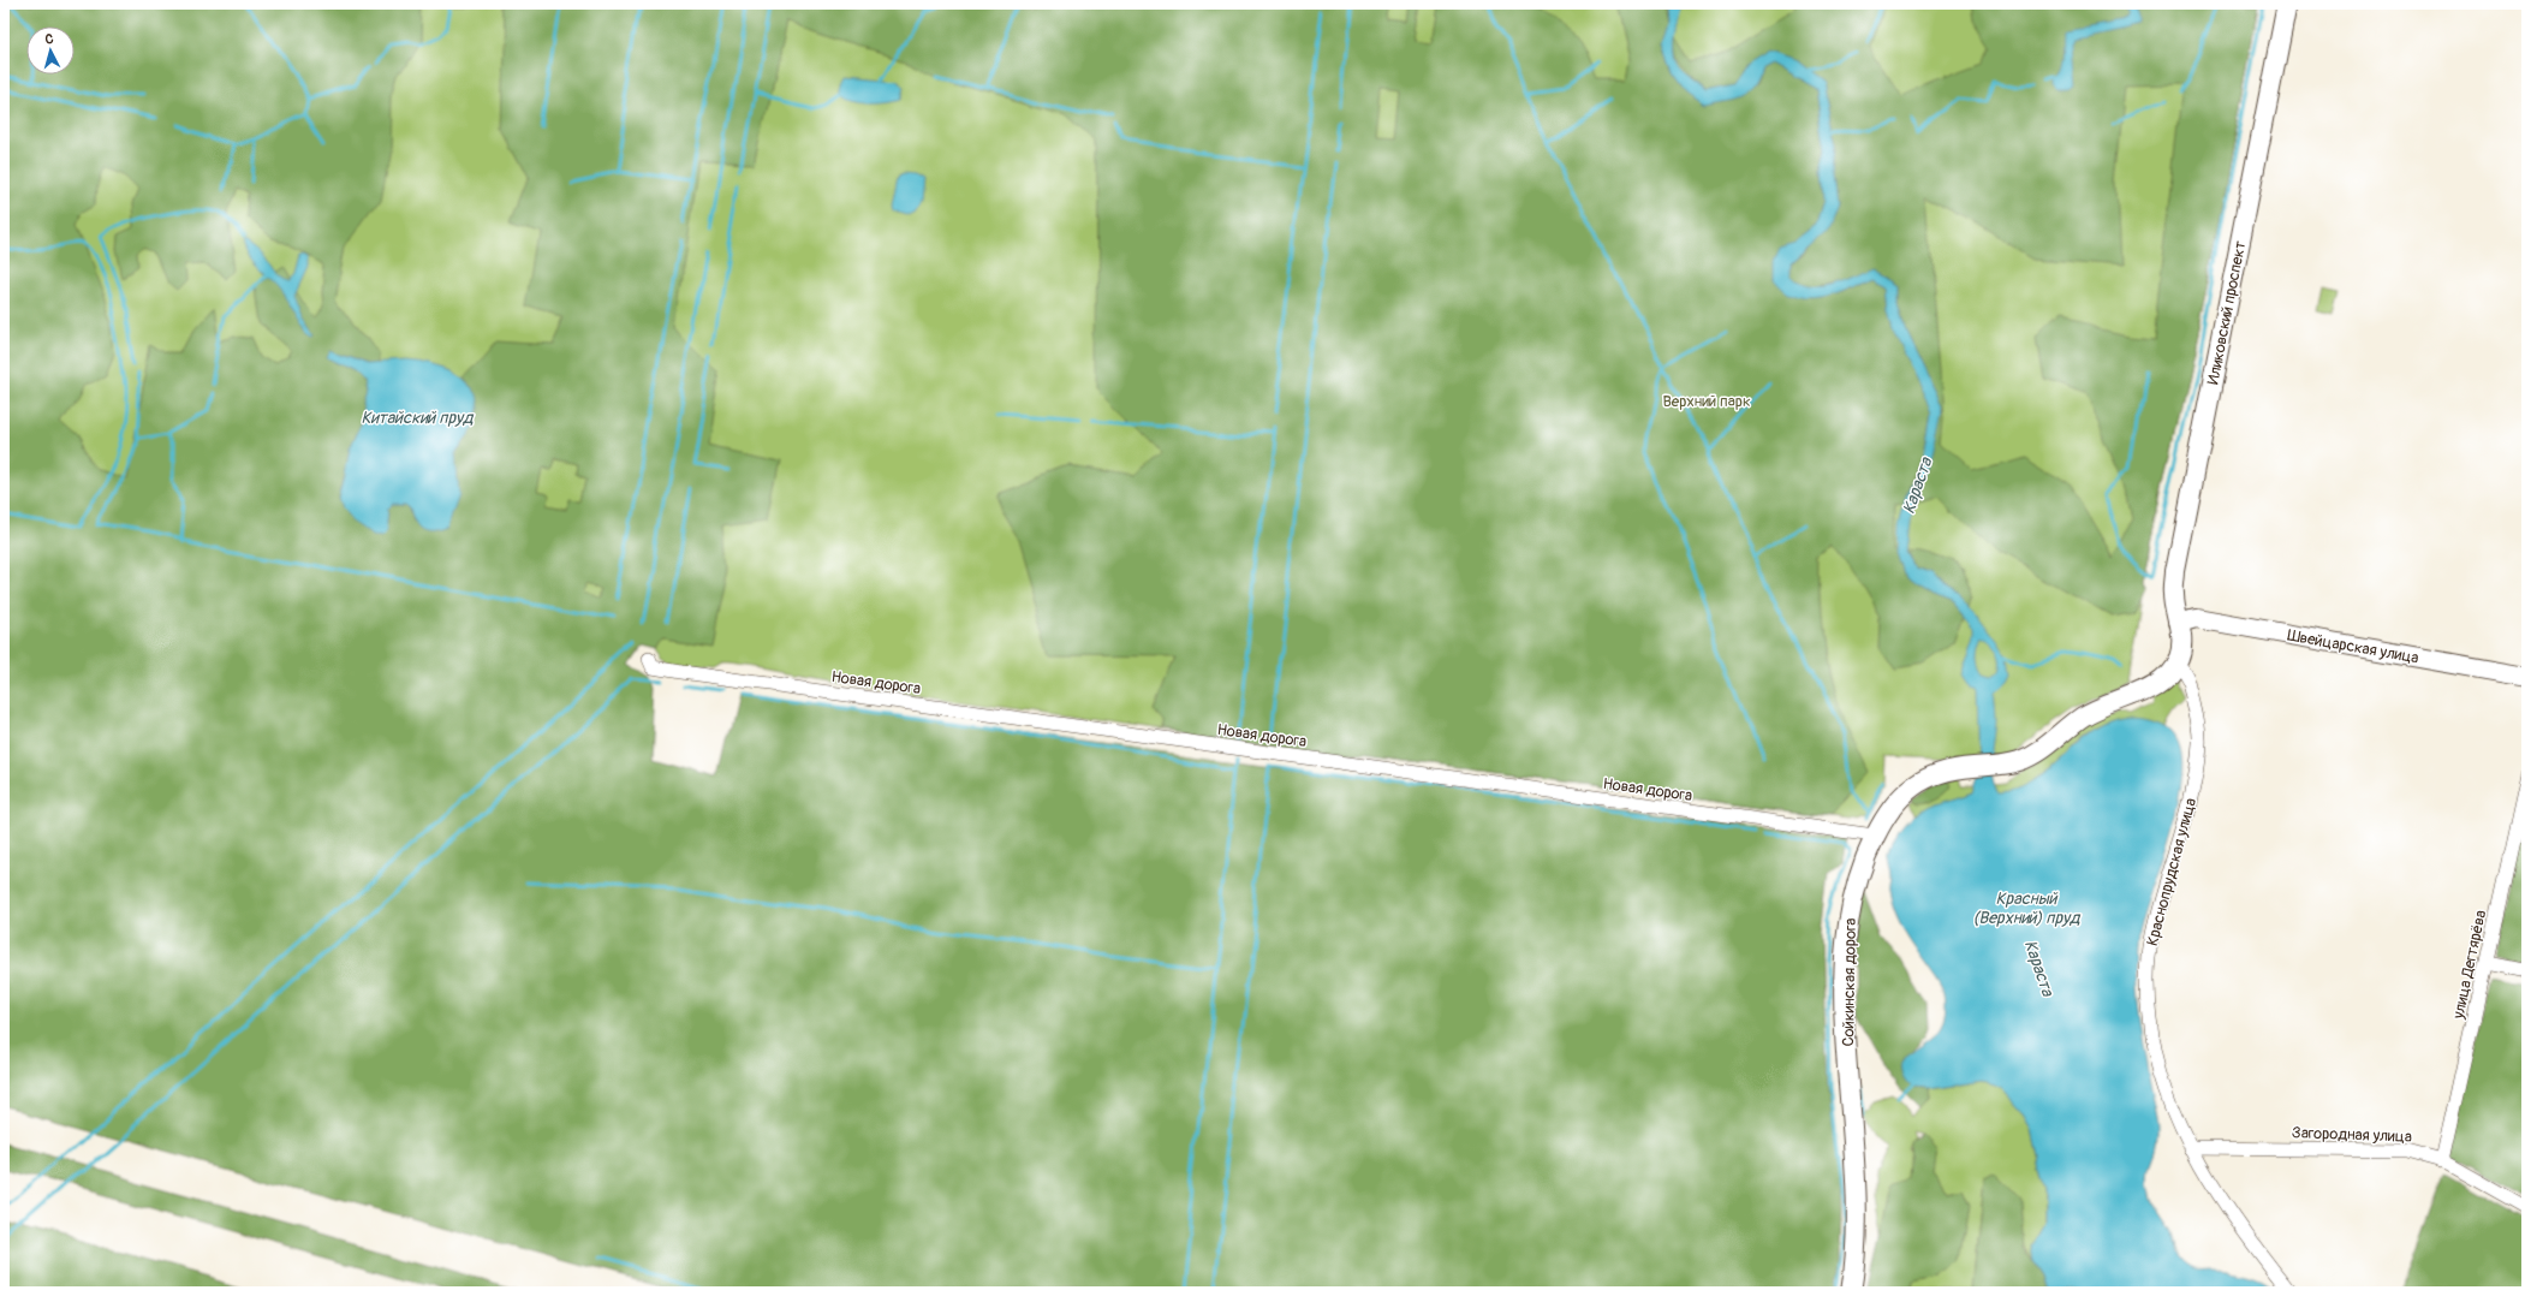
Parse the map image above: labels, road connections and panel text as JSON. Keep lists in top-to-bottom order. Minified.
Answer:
{"streets":{"main road":["Иликовский проспект","Швейцарская улица","Сойкинская дорога"],"street":["Новая дорога","Краснопрудская улица","улица Дегтярёва","Загородная улица"]},"crossings":[["Иликовский проспект","Швейцарская улица"],["Новая дорога","Сойкинская дорога"],["Краснопрудская улица","Сойкинская дорога"],["Краснопрудская улица","Загородная улица"],["улица Дегтярёва","Загородная улица"]],"water":["Китайский пруд","Караста","Красный (Верхний) пруд"],"parks":["Верхний парк"],"north":"top"}
